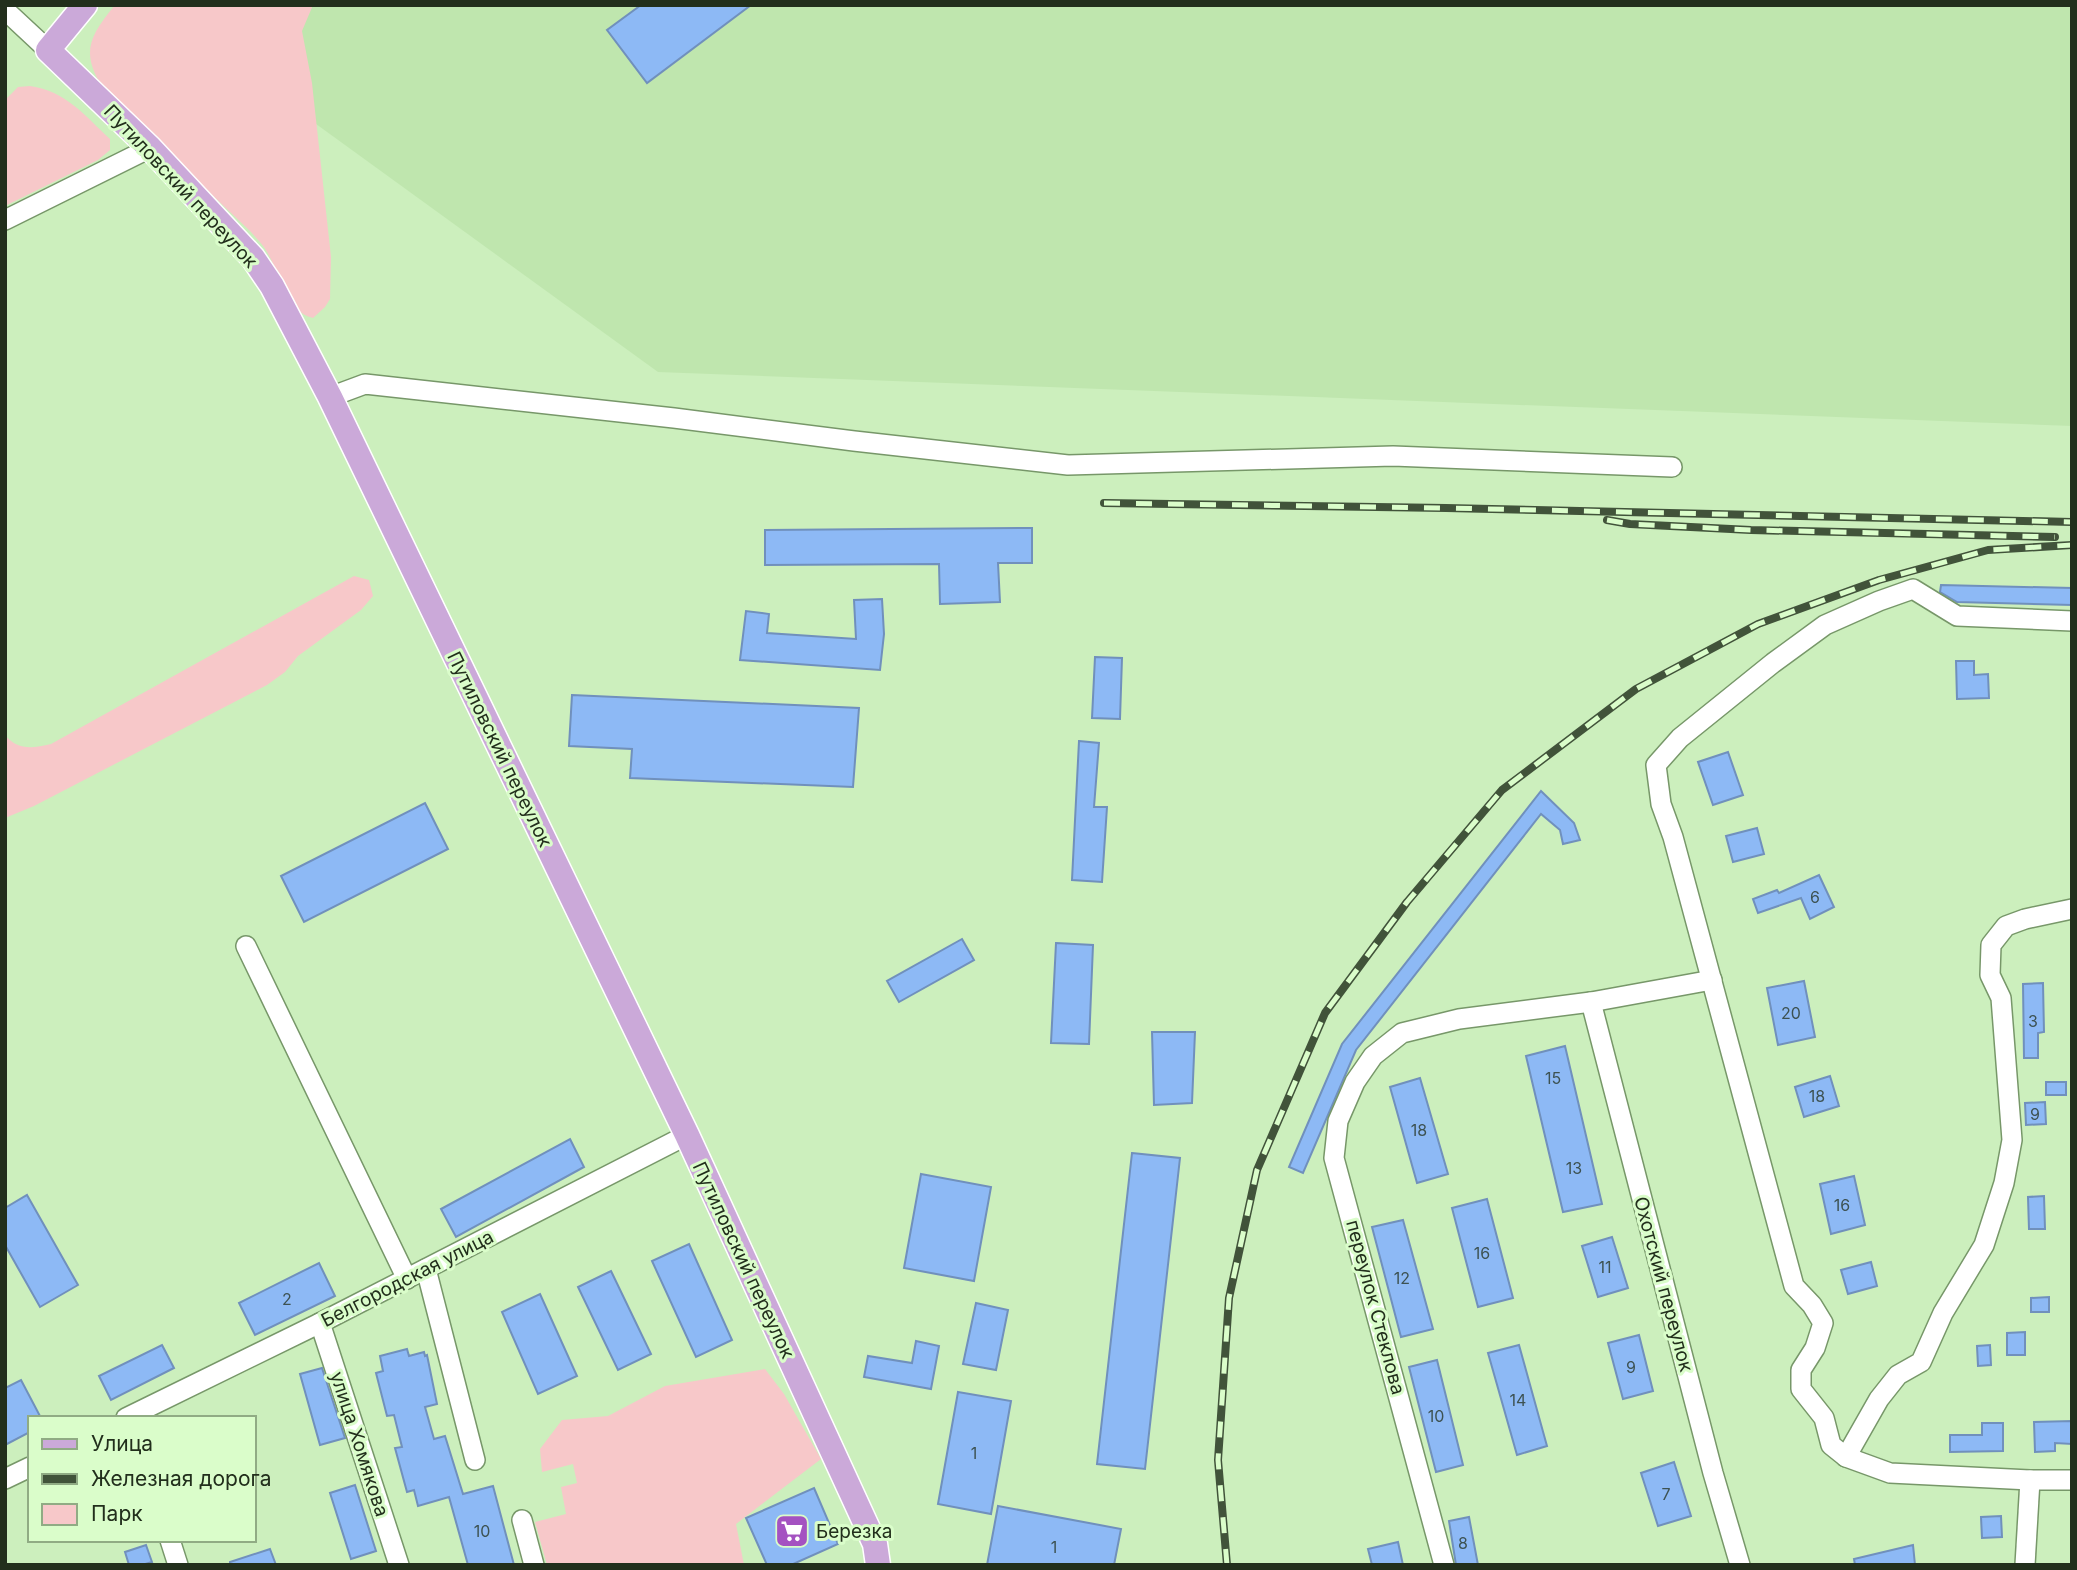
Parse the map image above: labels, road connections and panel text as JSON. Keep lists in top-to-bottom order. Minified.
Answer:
{"streets":{"main road":["Путиловский переулок"],"street":["Белгородская улица","Охотский переулок","переулок Стеклова","улица Хомякова"]},"crossings":[["Путиловский переулок","Белгородская улица"],["Белгородская улица","улица Хомякова"],["Охотский переулок","переулок Стеклова"]],"places":{"supermarket":["Березка"]},"house_numbers":["6","20","3","15","18","9","18","13","16","16","11","12","2","9","14","10","1","7","10","8","1"],"legend":["Улица","Железная дорога","Парк"]}
